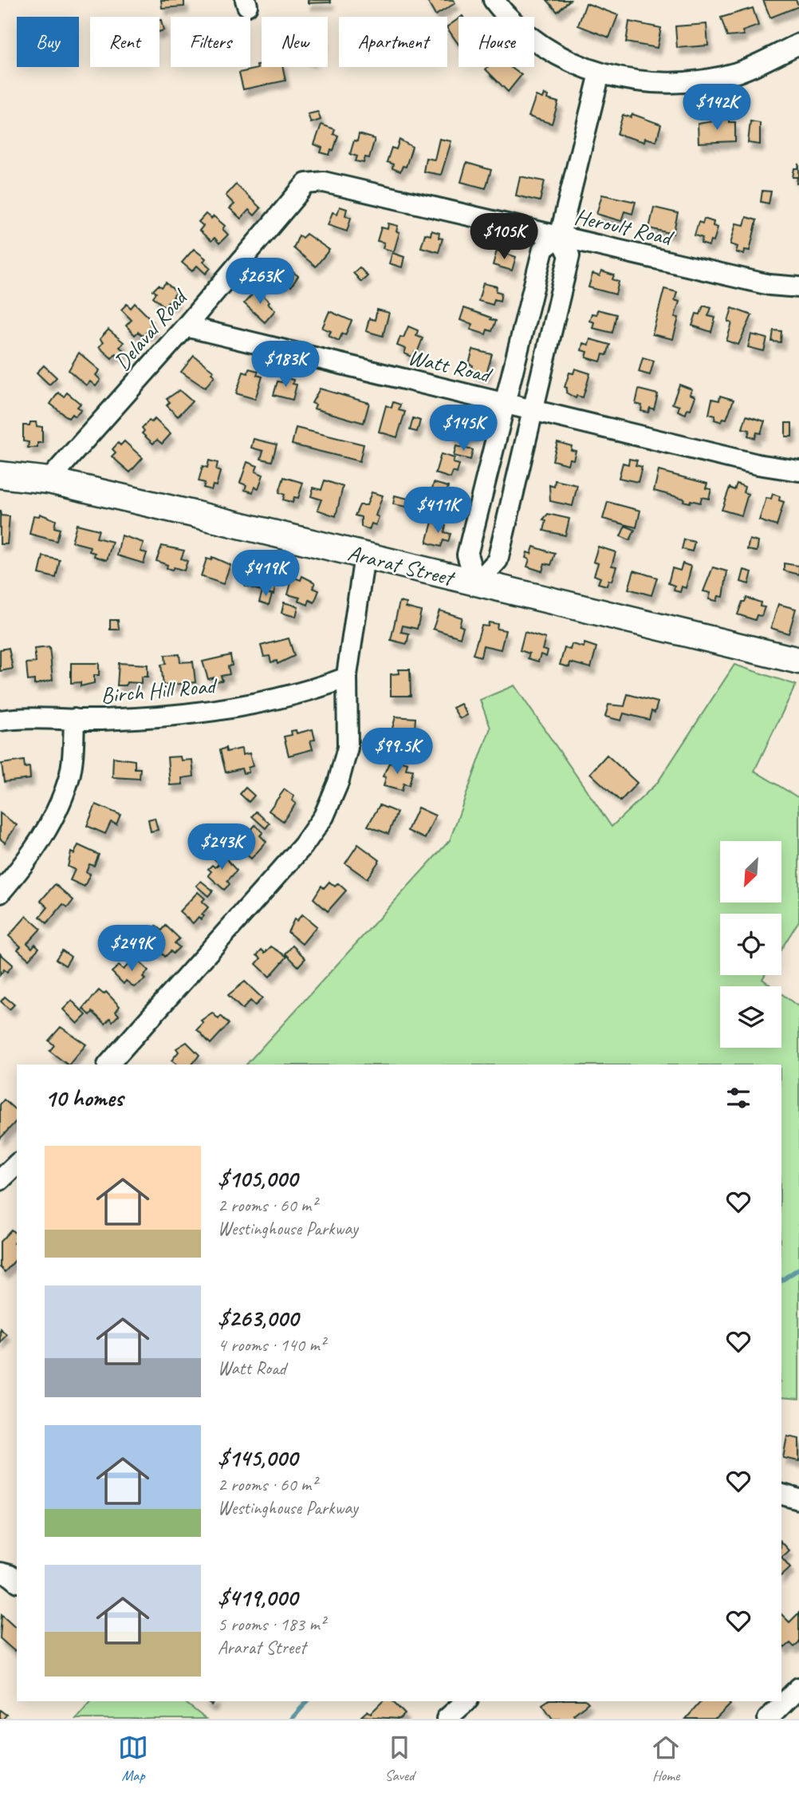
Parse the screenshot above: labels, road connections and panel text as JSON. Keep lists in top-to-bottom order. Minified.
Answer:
{"streets":{"main road":["Ararat Street"],"street":["Heroult Road","Delaval Road","Watt Road","Birch Hill Road"]},"crossings":[["Heroult Road","Delaval Road"],["Delaval Road","Watt Road"],["Delaval Road","Ararat Street"]],"north":"bottom left","page":{"chip":["Buy","Rent","Filters","New","Apartment","House"],"price":["$142K","$105K","$263K","$183K","$145K","$411K","$419K","$99.5K","$243K","$249K"],"heading":"10 homes","list":[{"name":"$105,000","note":"2 rooms · 60 m² · Westinghouse Parkway"},{"name":"$263,000","note":"4 rooms · 140 m² · Watt Road"},{"name":"$145,000","note":"2 rooms · 60 m² · Westinghouse Parkway"},{"name":"$419,000","note":"5 rooms · 183 m² · Ararat Street"}],"tabs":["Map","Saved","Home"]}}
